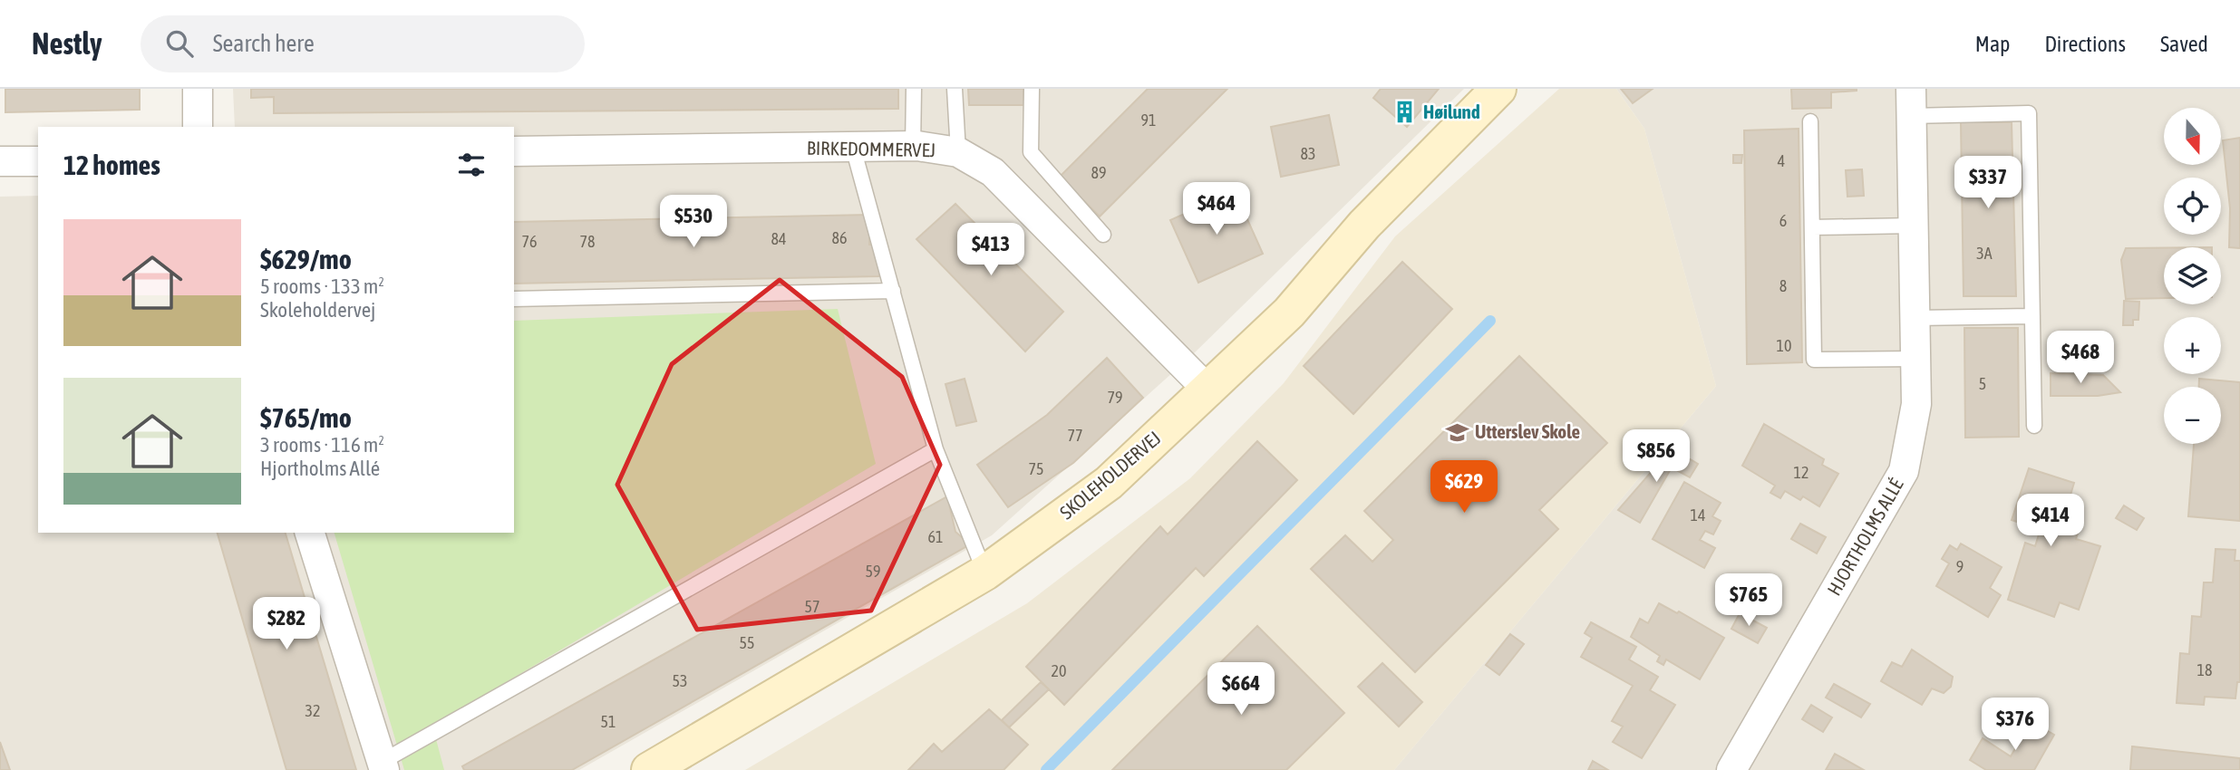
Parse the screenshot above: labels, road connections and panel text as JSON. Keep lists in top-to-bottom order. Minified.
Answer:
{"streets":{"street":["BIRKEDOMMERVEJ","SKOLEHOLDERVEJ","HJORTHOLMS ALLÉ"]},"crossings":[["BIRKEDOMMERVEJ","SKOLEHOLDERVEJ"]],"places":{"building":["Høilund"],"school or university":["Utterslev Skole"]},"house_numbers":["91","83","4","89","6","86","84","76","78","3A","8","10","5","79","77","75","12","14","61","9","59","57","55","18","20","53","32","51"],"north":"bottom","page":{"header":"Nestly","search":"Search here","nav":["Map","Directions","Saved"],"map_buttons":["+","−"],"heading":"12 homes","price":["$337","$464","$530","$413","$468","$856","$629","$414","$765","$282","$664","$376"],"list":[{"name":"$629/mo","note":"5 rooms · 133 m² · Skoleholdervej"},{"name":"$765/mo","note":"3 rooms · 116 m² · Hjortholms Allé"}]}}
